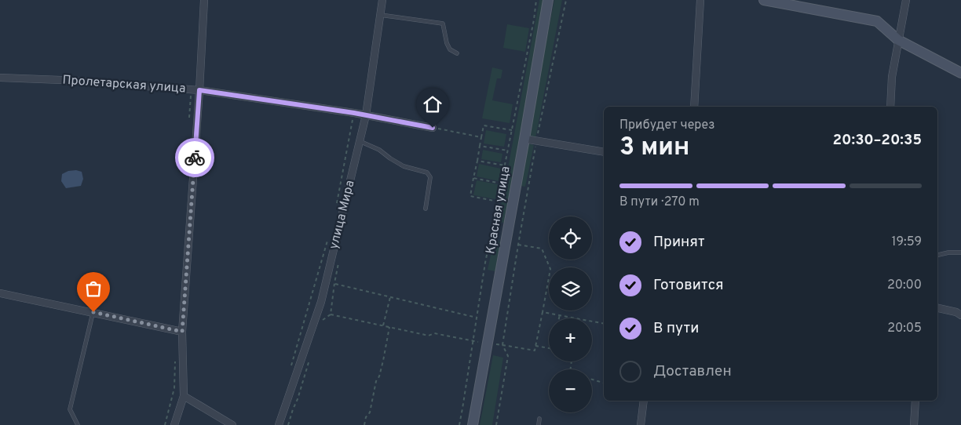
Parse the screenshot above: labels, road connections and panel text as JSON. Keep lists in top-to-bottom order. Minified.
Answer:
{"streets":{"main road":["Красная улица"],"street":["Пролетарская улица","улица Мира"]},"crossings":[["Пролетарская улица","улица Мира"]],"page":{"heading":["3 мин","Прибудет через","20:30–20:35"],"bar":"В пути · 270 m","map_buttons":["+","−"],"list":[["Принят","19:59"],["Готовится","20:00"],["В пути","20:05"],"Доставлен"]}}
